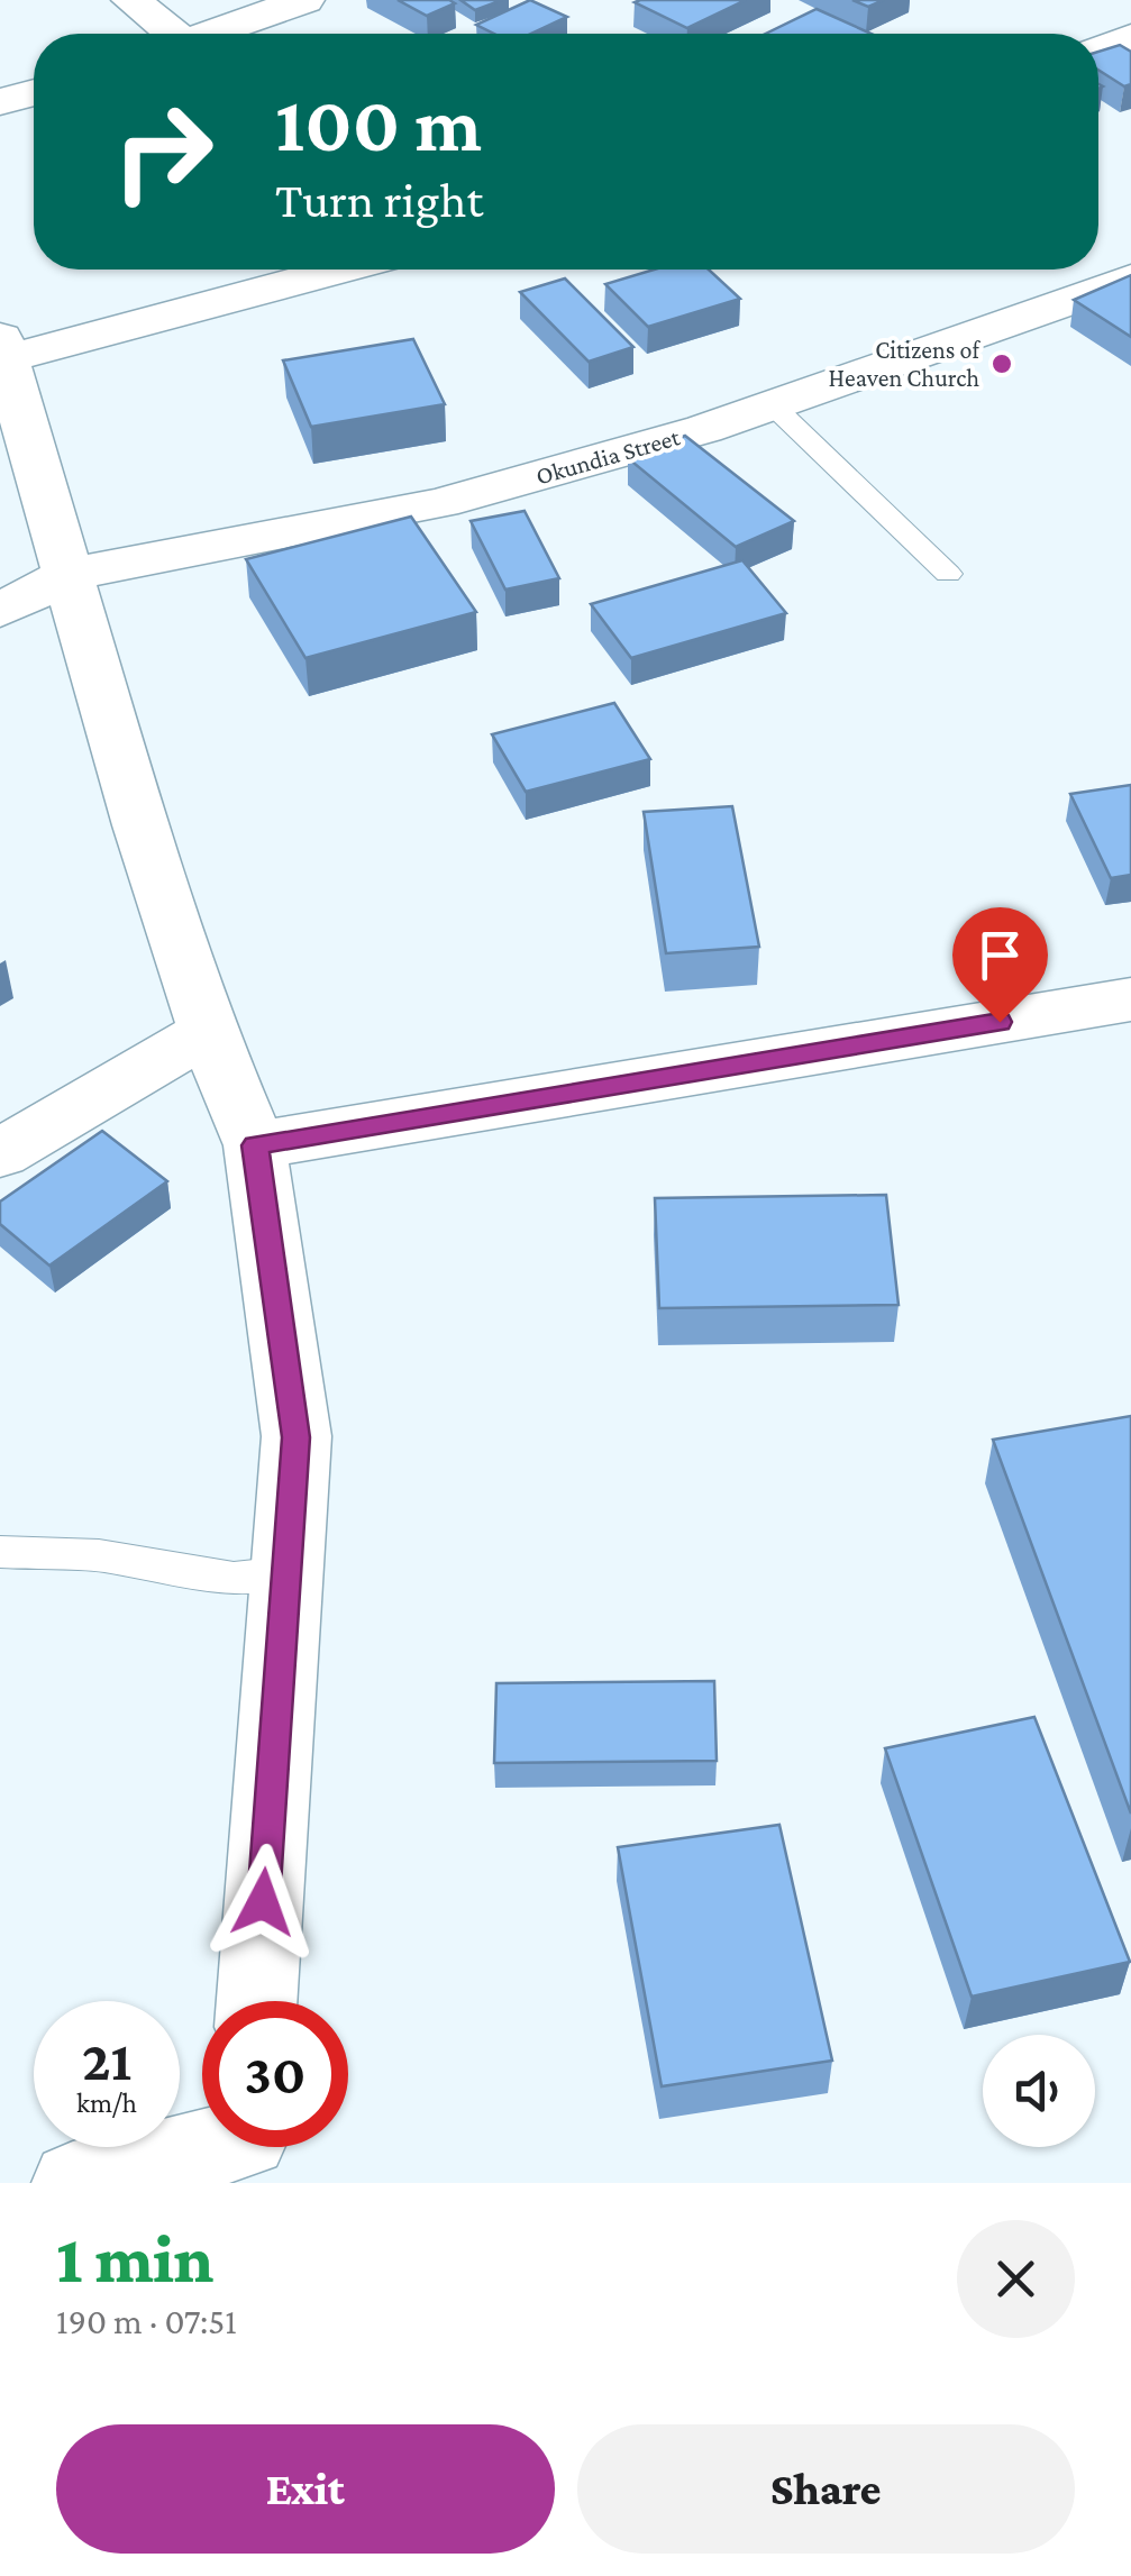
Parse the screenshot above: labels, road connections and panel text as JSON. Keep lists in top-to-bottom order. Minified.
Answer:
{"streets":{"street":["Okundia Street"]},"places":["Citizens of Heaven Church"],"page":{"turn":["100 m","Turn right"],"speed":"21 km/h","limit":"30","heading":["1 min","190 m · 07:51"],"buttons":["Exit","Share"]}}
